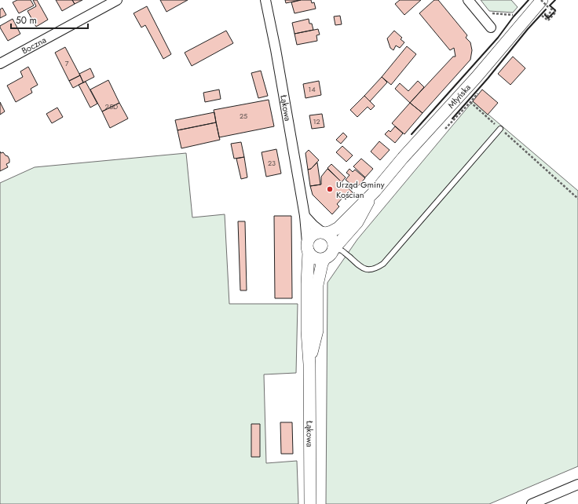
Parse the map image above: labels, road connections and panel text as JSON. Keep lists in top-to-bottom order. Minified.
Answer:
{"streets":{"street":["Boczna","Młyńska","Łąkowa"]},"crossings":[["Młyńska","Łąkowa"]],"places":["Urząd Gminy Kościan"],"house_numbers":["7","14","25D","25","12","23"],"scale_bar":"50 m"}
